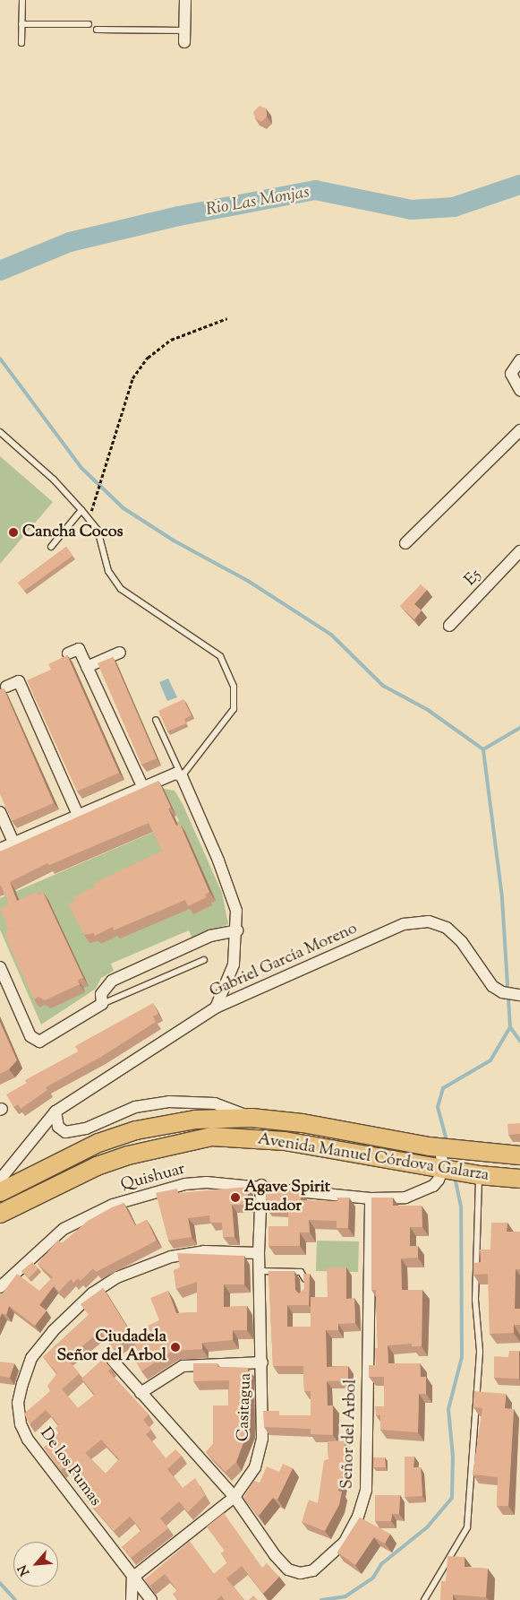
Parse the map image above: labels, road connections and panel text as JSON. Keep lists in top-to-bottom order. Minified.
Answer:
{"streets":{"main road":["Avenida Manuel Córdova Galarza"],"street":["E5","Gabriel García Moreno","Quishuar","Casitagua","Señor del Arbol","De los Pumas"]},"crossings":[["Avenida Manuel Córdova Galarza","Quishuar"],["Quishuar","Casitagua"],["Quishuar","Señor del Arbol"],["Casitagua","Señor del Arbol"],["Casitagua","De los Pumas"]],"water":["Rio Las Monjas"],"places":["Cancha Cocos","Agave Spirit Ecuador","Ciudadela Señor del Arbol"],"north":"bottom left"}
